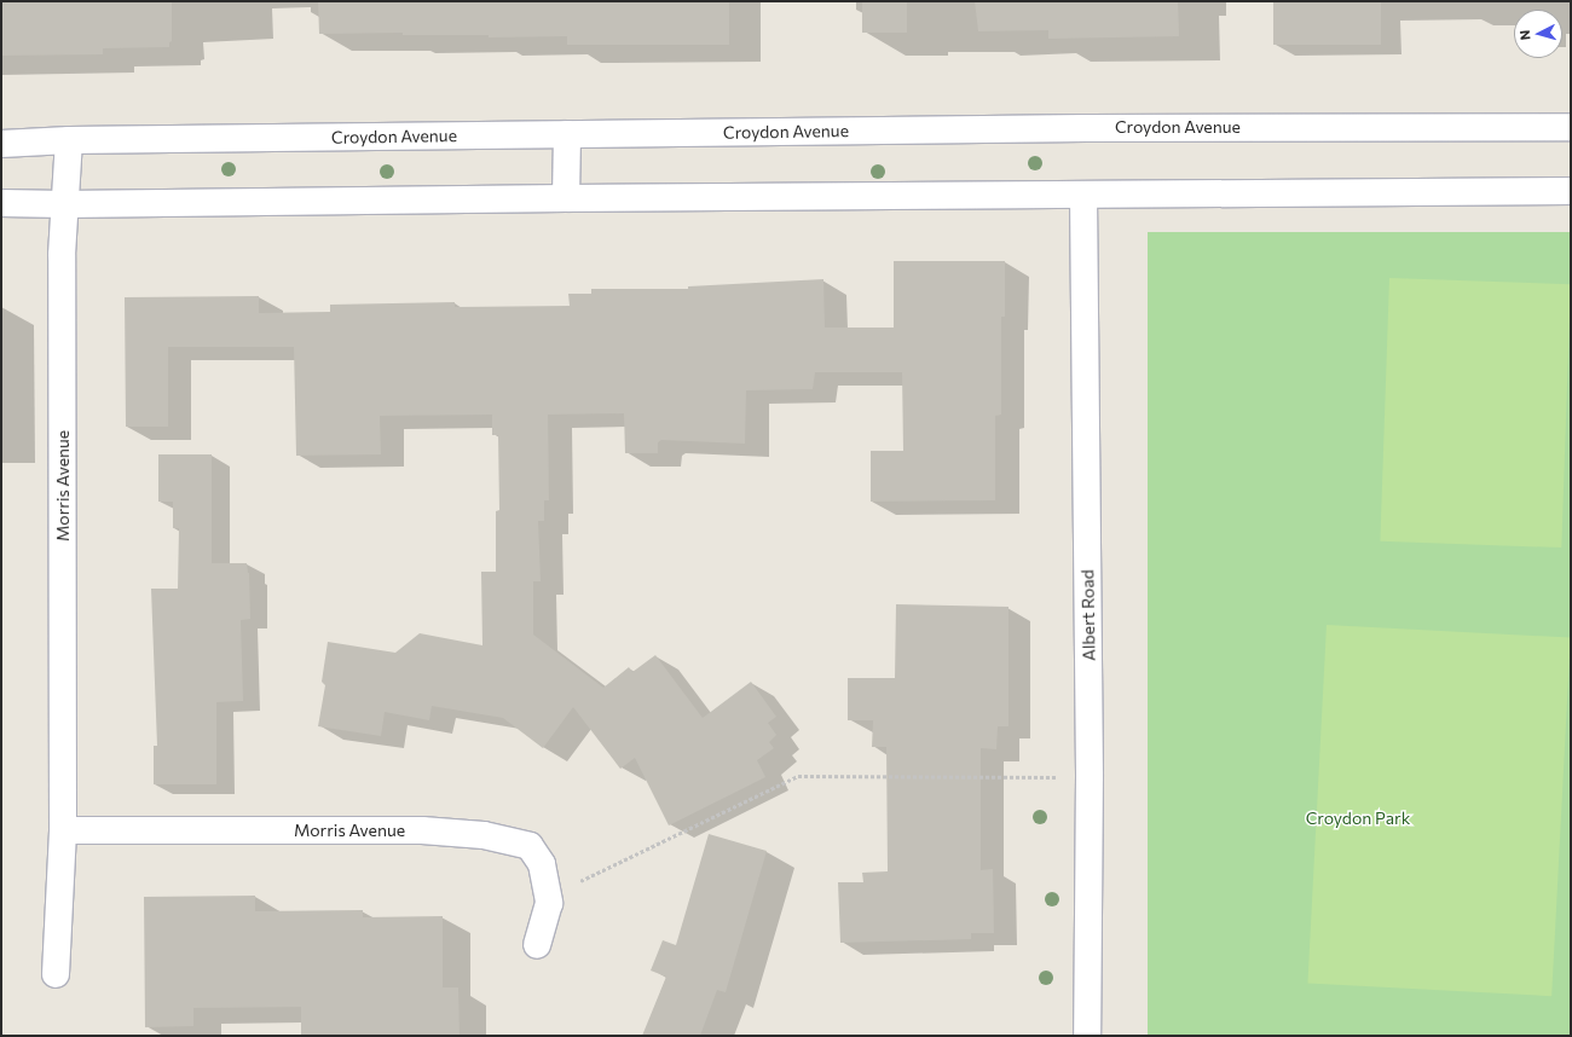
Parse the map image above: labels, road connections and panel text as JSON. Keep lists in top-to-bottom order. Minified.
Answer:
{"streets":{"street":["Croydon Avenue","Morris Avenue","Albert Road"]},"crossings":[["Croydon Avenue","Morris Avenue"]],"parks":["Croydon Park"],"north":"left"}
